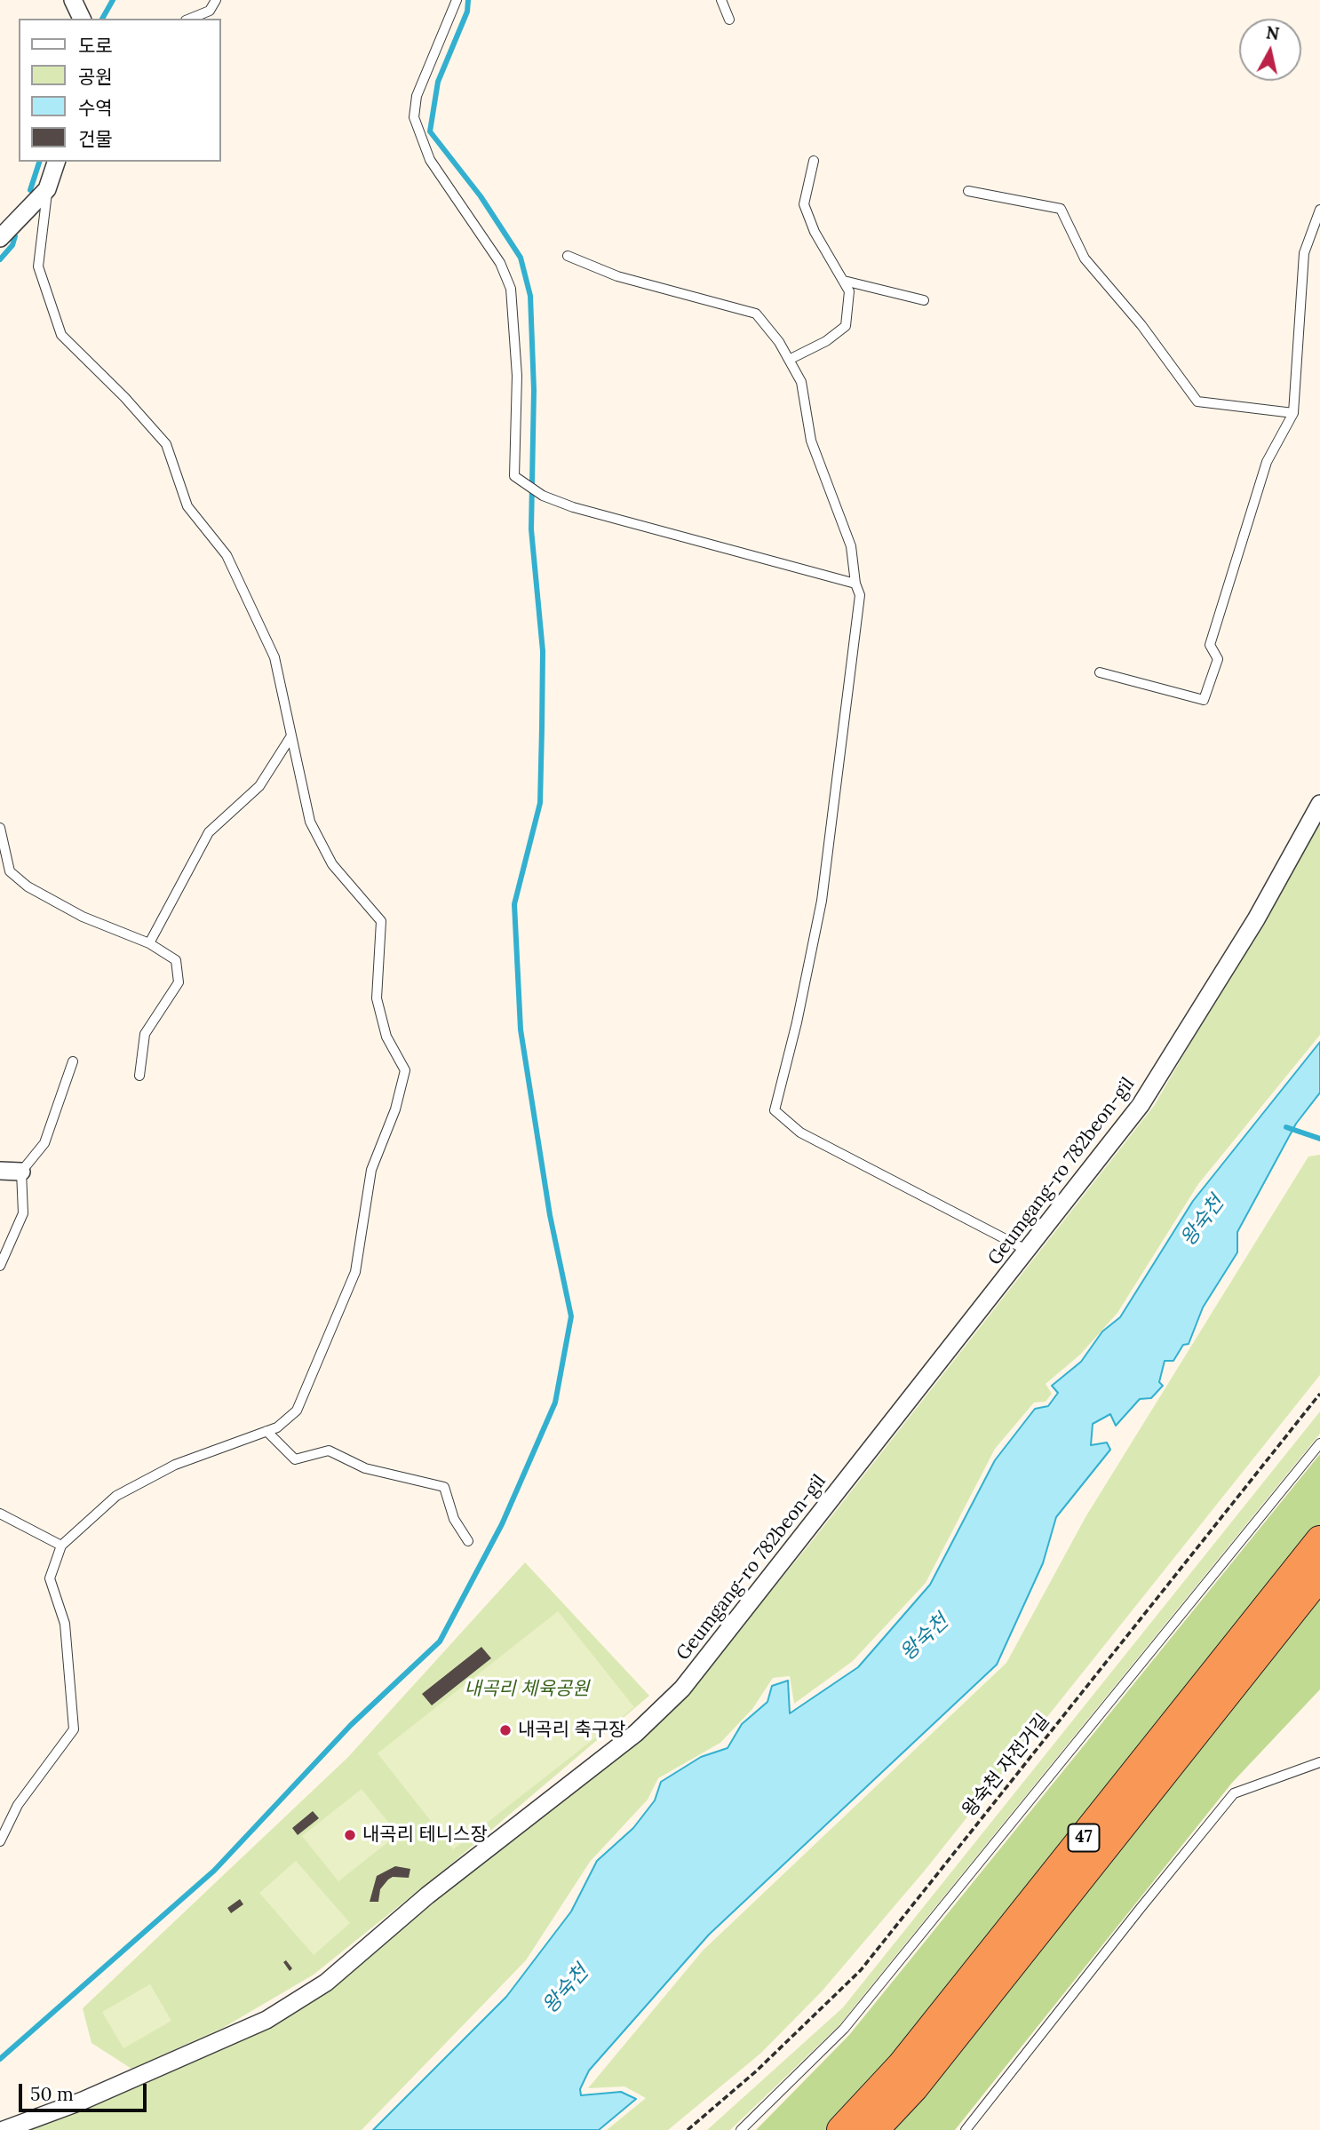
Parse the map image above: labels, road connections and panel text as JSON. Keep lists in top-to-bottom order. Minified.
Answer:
{"streets":{"highway":["47"],"street":["Geumgang-ro 782beon-gil"],"path":["왕숙천 자전거길"]},"water":["왕숙천"],"parks":["내곡리 체육공원"],"places":["내곡리 축구장","내곡리 테니스장"],"legend":["도로","공원","수역","건물"],"scale_bar":"50 m","north":"top"}
